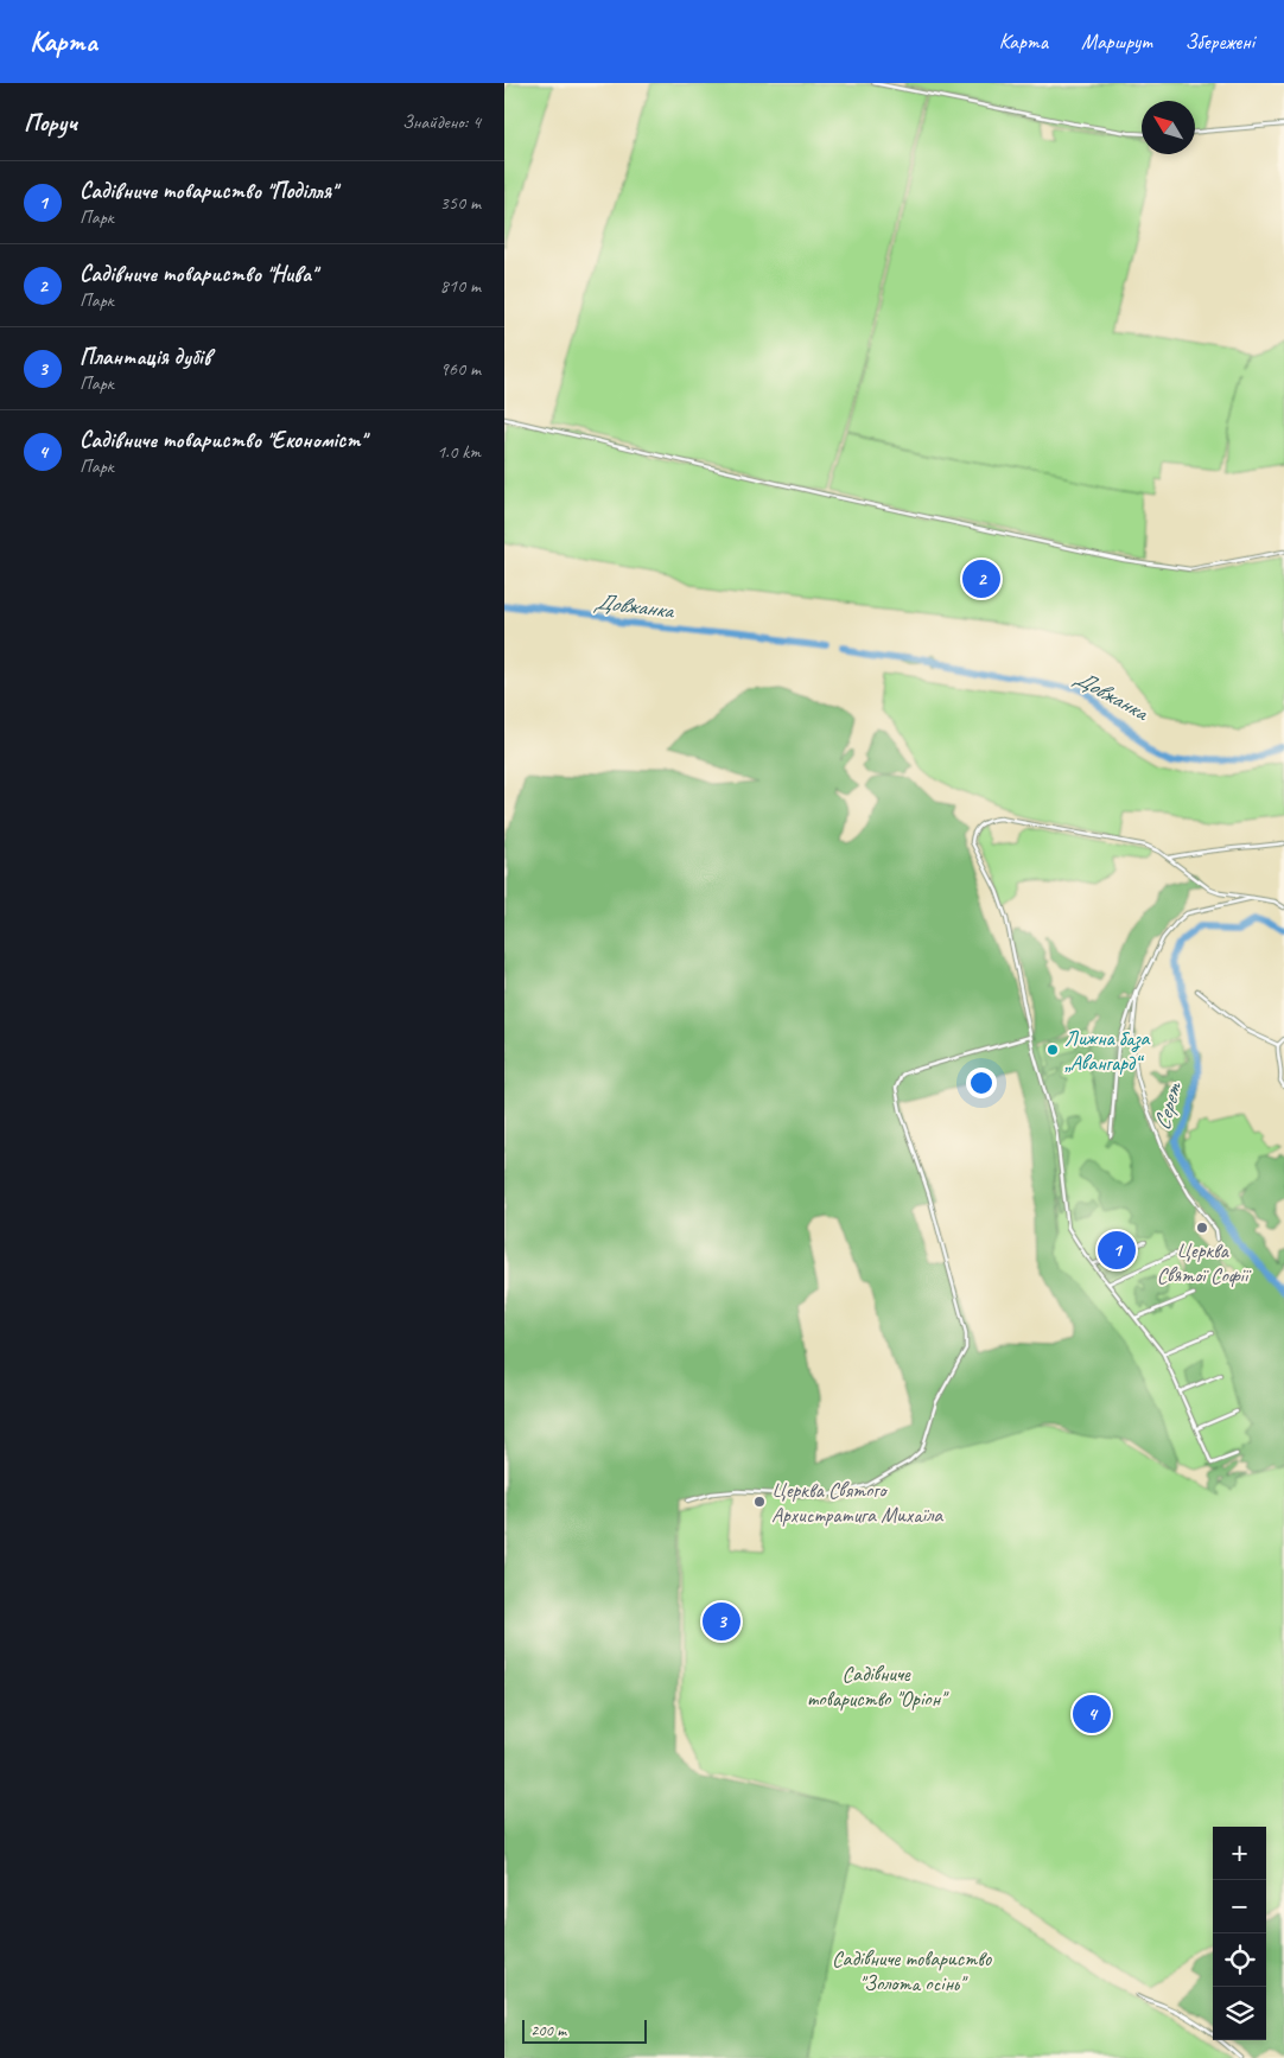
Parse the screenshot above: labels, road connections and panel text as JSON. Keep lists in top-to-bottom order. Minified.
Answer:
{"water":["Довжанка","Серет"],"parks":["Садівниче товариство \"Оріон\"","Садівниче товариство \"Золота осінь\""],"places":["Лижна база „Авангард“","Церква Святої Софії","Церква Святого Архистратига Михаїла"],"scale_bar":"200 m","north":"top left","page":{"header":"Карта","nav":["Карта","Маршрут","Збережені"],"heading":["Поруч","Знайдено: 4"],"list":[{"mark":"1","name":"Садівниче товариство \"Поділля\"","note":"Парк","value":"350 m"},{"mark":"2","name":"Садівниче товариство \"Нива\"","note":"Парк","value":"810 m"},{"mark":"3","name":"Плантація дубів","note":"Парк","value":"960 m"},{"mark":"4","name":"Садівниче товариство \"Економіст\"","note":"Парк","value":"1.0 km"}],"pins":["2","1","3","4"],"map_buttons":["+","−"],"scale":"200 m"}}
